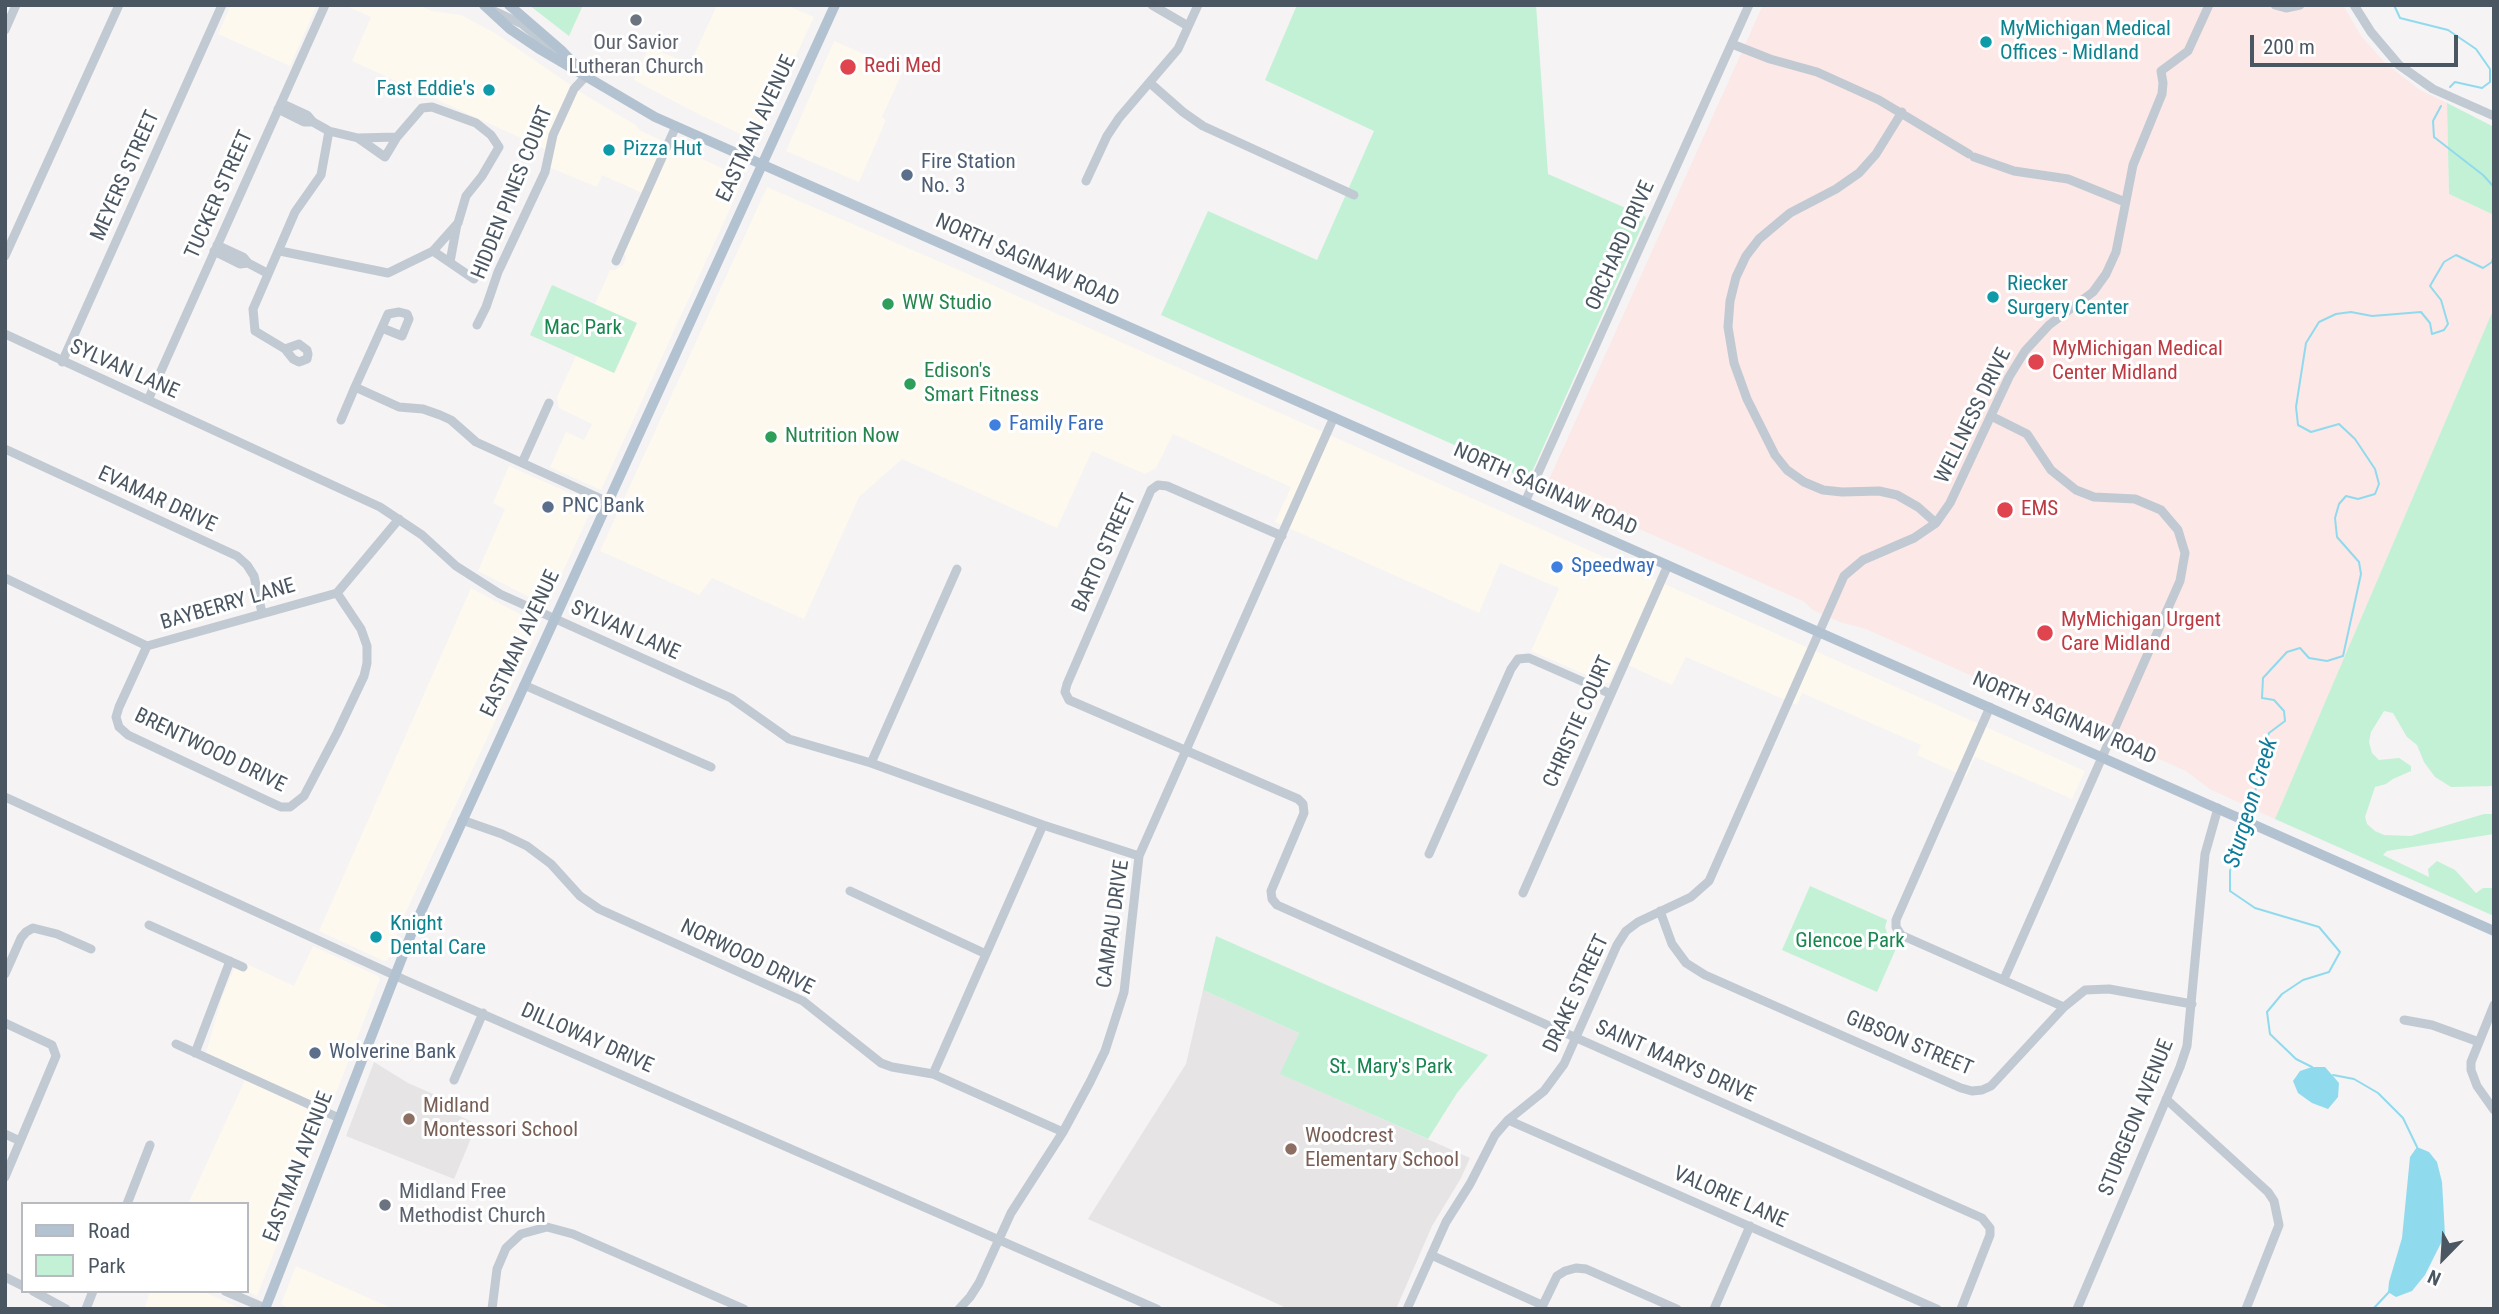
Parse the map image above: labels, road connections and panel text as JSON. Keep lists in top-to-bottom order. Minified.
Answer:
{"streets":{"main road":["EASTMAN AVENUE","NORTH SAGINAW ROAD"],"street":["MEYERS STREET","HIDDEN PINES COURT","TUCKER STREET","ORCHARD DRIVE","SYLVAN LANE","WELLNESS DRIVE","EVAMAR DRIVE","BARTO STREET","BAYBERRY LANE","CHRISTIE COURT","BRENTWOOD DRIVE","CAMPAU DRIVE","NORWOOD DRIVE","DRAKE STREET","DILLOWAY DRIVE","GIBSON STREET","SAINT MARYS DRIVE","STURGEON AVENUE","VALORIE LANE"]},"crossings":[["EASTMAN AVENUE","NORTH SAGINAW ROAD"],["EASTMAN AVENUE","SYLVAN LANE"],["EASTMAN AVENUE","NORWOOD DRIVE"],["EASTMAN AVENUE","DILLOWAY DRIVE"],["MEYERS STREET","SYLVAN LANE"],["HIDDEN PINES COURT","NORTH SAGINAW ROAD"],["TUCKER STREET","SYLVAN LANE"],["ORCHARD DRIVE","NORTH SAGINAW ROAD"],["NORTH SAGINAW ROAD","WELLNESS DRIVE"],["NORTH SAGINAW ROAD","CHRISTIE COURT"],["NORTH SAGINAW ROAD","CAMPAU DRIVE"],["NORTH SAGINAW ROAD","DRAKE STREET"],["NORTH SAGINAW ROAD","STURGEON AVENUE"],["SYLVAN LANE","CAMPAU DRIVE"],["WELLNESS DRIVE","DRAKE STREET"],["EVAMAR DRIVE","BAYBERRY LANE"],["BARTO STREET","CAMPAU DRIVE"],["BARTO STREET","SAINT MARYS DRIVE"],["BAYBERRY LANE","BRENTWOOD DRIVE"],["CAMPAU DRIVE","NORWOOD DRIVE"],["CAMPAU DRIVE","DILLOWAY DRIVE"],["CAMPAU DRIVE","SAINT MARYS DRIVE"],["DRAKE STREET","GIBSON STREET"],["DRAKE STREET","SAINT MARYS DRIVE"],["DRAKE STREET","VALORIE LANE"],["GIBSON STREET","STURGEON AVENUE"]],"water":["Sturgeon Creek"],"parks":["Mac Park","Glencoe Park","St. Mary's Park"],"places":["Our Savior Lutheran Church","MyMichigan Medical Offices - Midland","Redi Med","Fast Eddie's","Pizza Hut","Fire Station No. 3","Riecker Surgery Center","WW Studio","MyMichigan Medical Center Midland","Edison's Smart Fitness","Family Fare","Nutrition Now","PNC Bank","EMS","Speedway","MyMichigan Urgent Care Midland","Knight Dental Care","Wolverine Bank","Midland Montessori School","Woodcrest Elementary School","Midland Free Methodist Church"],"legend":["Road","Park"],"scale_bar":"200 m","north":"bottom left"}
